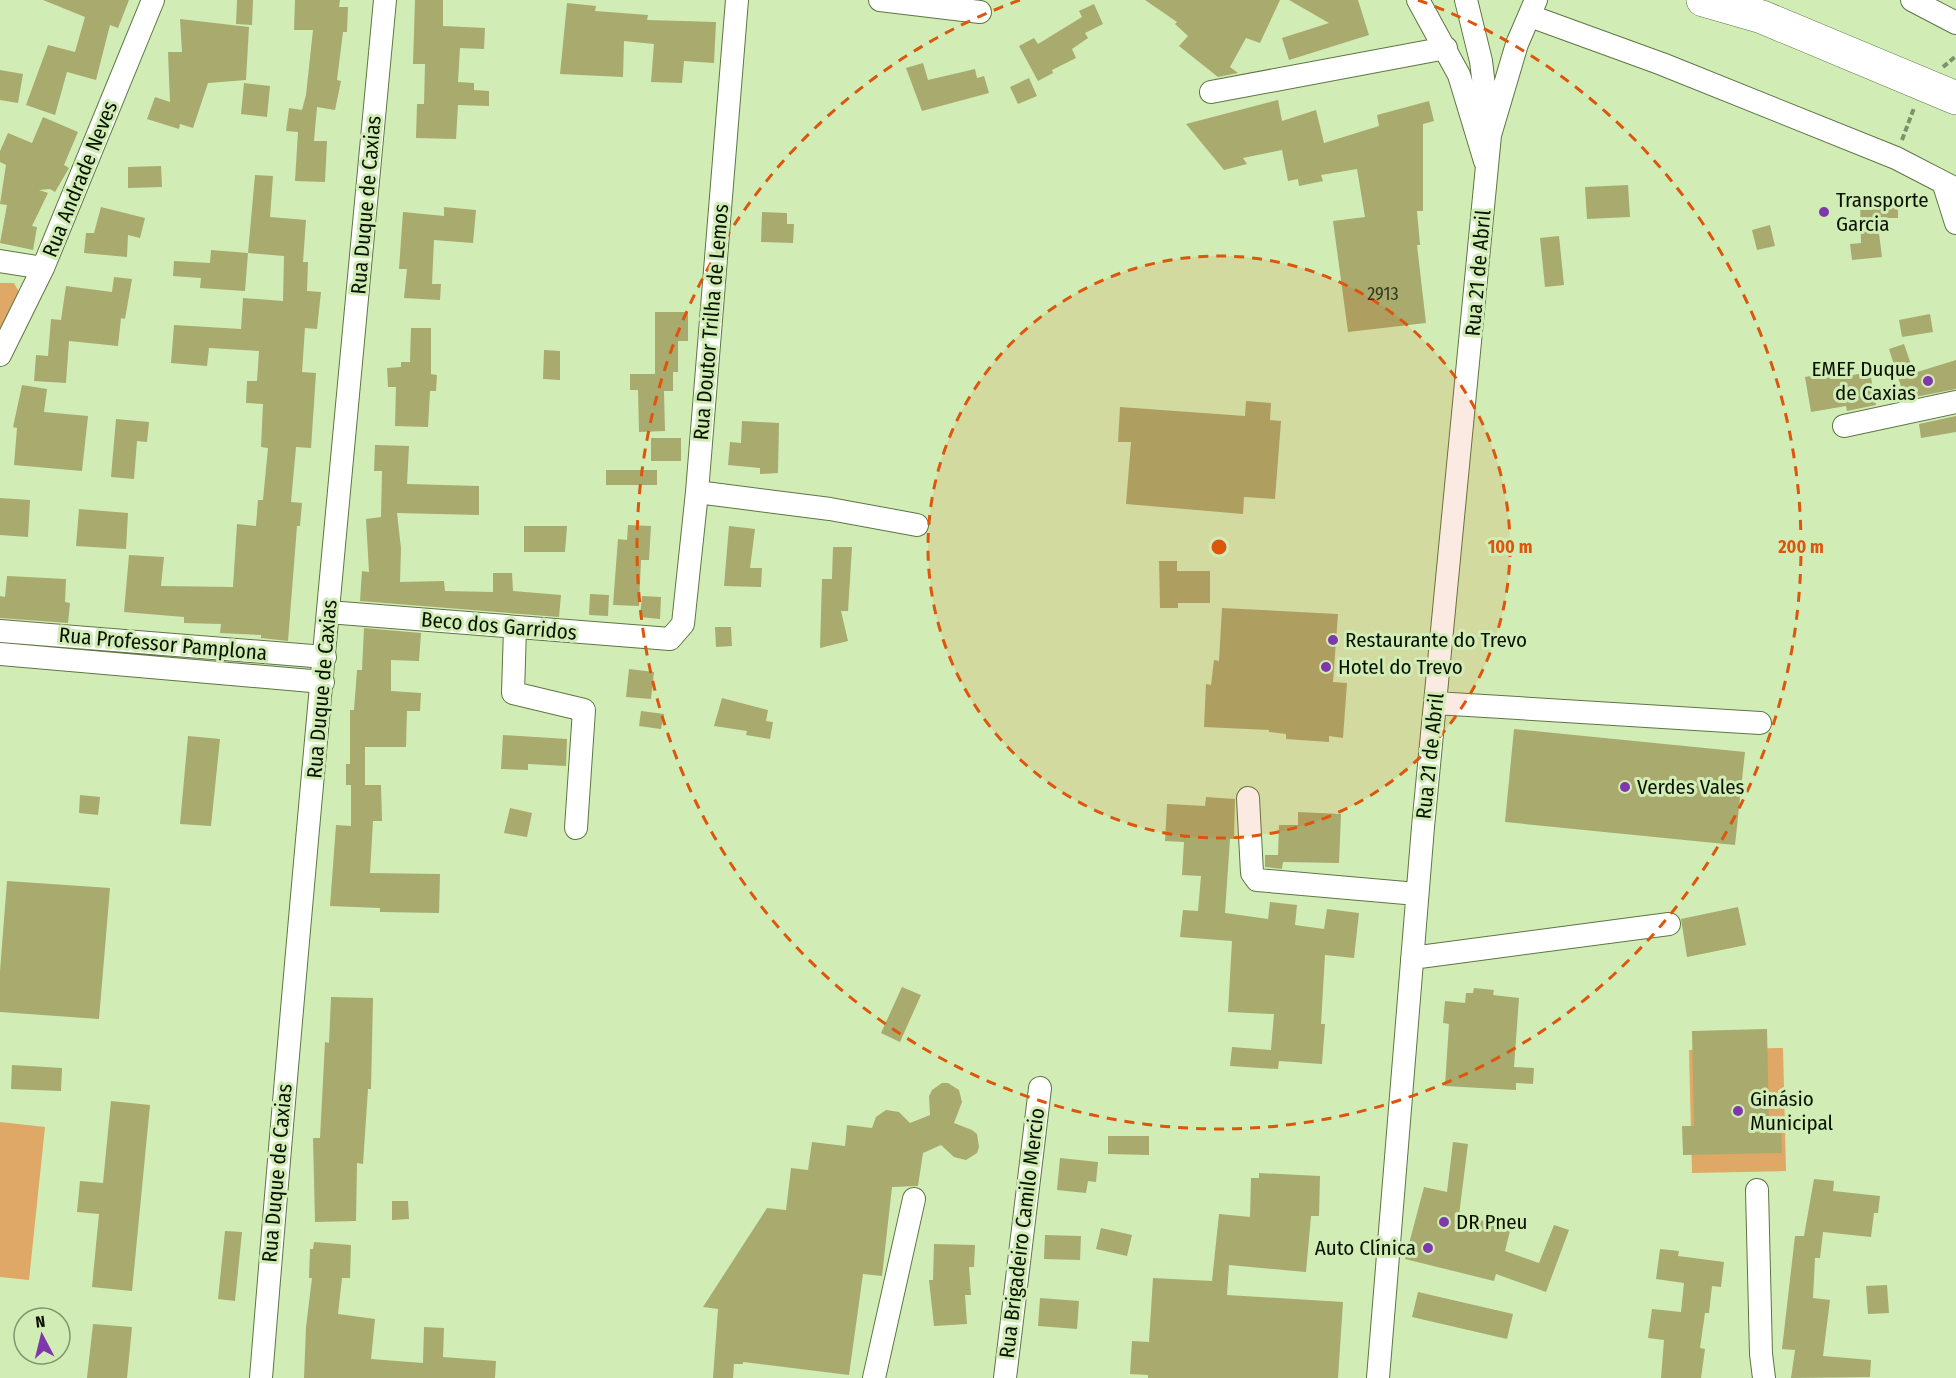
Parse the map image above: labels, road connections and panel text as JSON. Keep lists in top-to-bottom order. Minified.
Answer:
{"streets":{"street":["Rua Andrade Neves","Rua Duque de Caxias","Rua 21 de Abril","Rua Doutor Trilha de Lemos","Beco dos Garridos","Rua Professor Pamplona","Rua Brigadeiro Camilo Mercio"]},"crossings":[["Rua Duque de Caxias","Beco dos Garridos"],["Rua Duque de Caxias","Rua Professor Pamplona"],["Rua Doutor Trilha de Lemos","Beco dos Garridos"]],"places":["Transporte Garcia","EMEF Duque de Caxias","Restaurante do Trevo","Hotel do Trevo","Verdes Vales","Ginásio Municipal","DR Pneu","Auto Clínica"],"house_numbers":["2913"],"north":"top","rings":["100 m","200 m"]}
